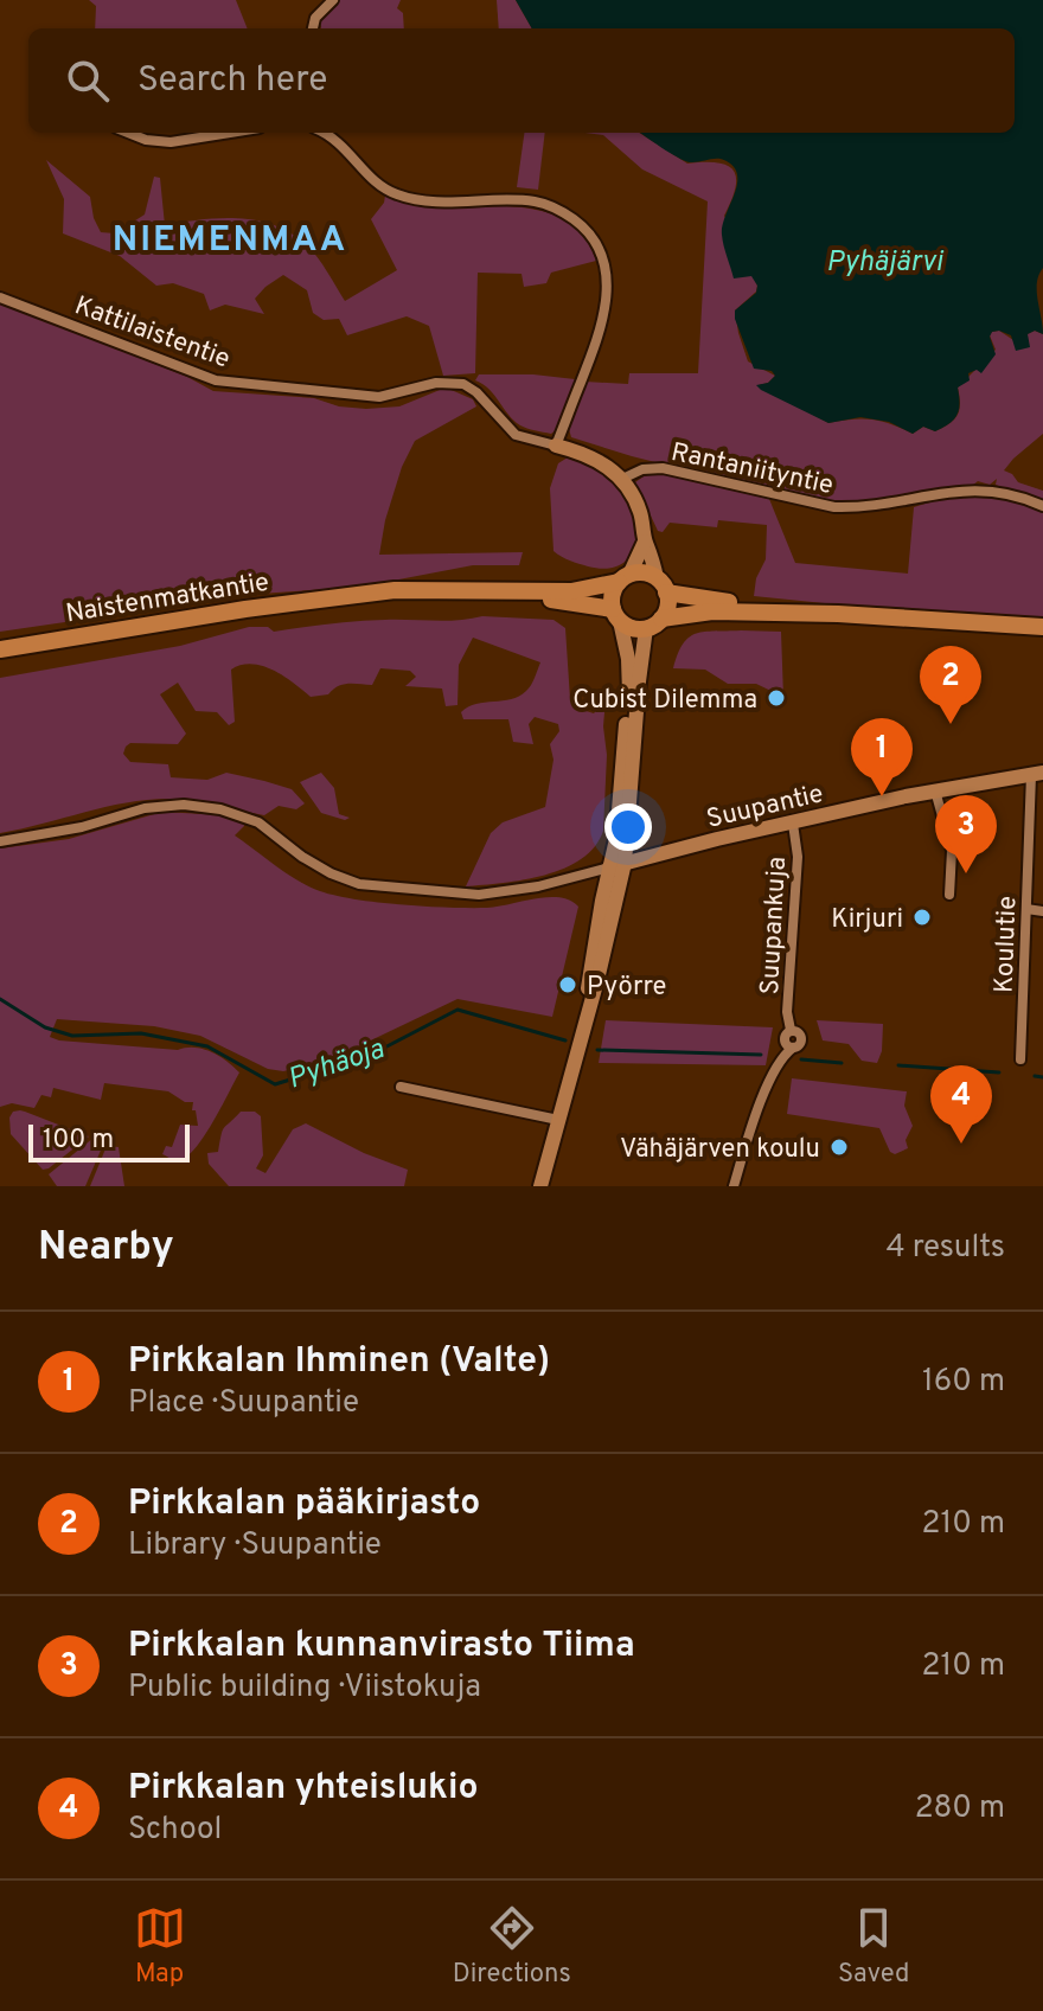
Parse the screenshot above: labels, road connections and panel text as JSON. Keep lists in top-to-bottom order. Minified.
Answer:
{"streets":{"main road":["Naistenmatkantie","Suupantie"],"street":["Kattilaistentie","Rantaniityntie","Suupankuja","Koulutie"]},"crossings":[["Suupantie","Suupankuja"],["Suupantie","Koulutie"]],"districts":["NIEMENMAA"],"water":["Pyhäjärvi","Pyhäoja"],"places":["Cubist Dilemma","Kirjuri","Pyörre","Vähäjärven koulu"],"scale_bar":"100 m","page":{"search":"Search here","pins":["2","1","3","4"],"scale":"100 m","heading":["Nearby","4 results"],"list":[{"mark":"1","name":"Pirkkalan Ihminen (Valte)","note":"Place · Suupantie","value":"160 m"},{"mark":"2","name":"Pirkkalan pääkirjasto","note":"Library · Suupantie","value":"210 m"},{"mark":"3","name":"Pirkkalan kunnanvirasto Tiima","note":"Public building · Viistokuja","value":"210 m"},{"mark":"4","name":"Pirkkalan yhteislukio","note":"School","value":"280 m"}],"nav":["Map","Directions","Saved"]}}
